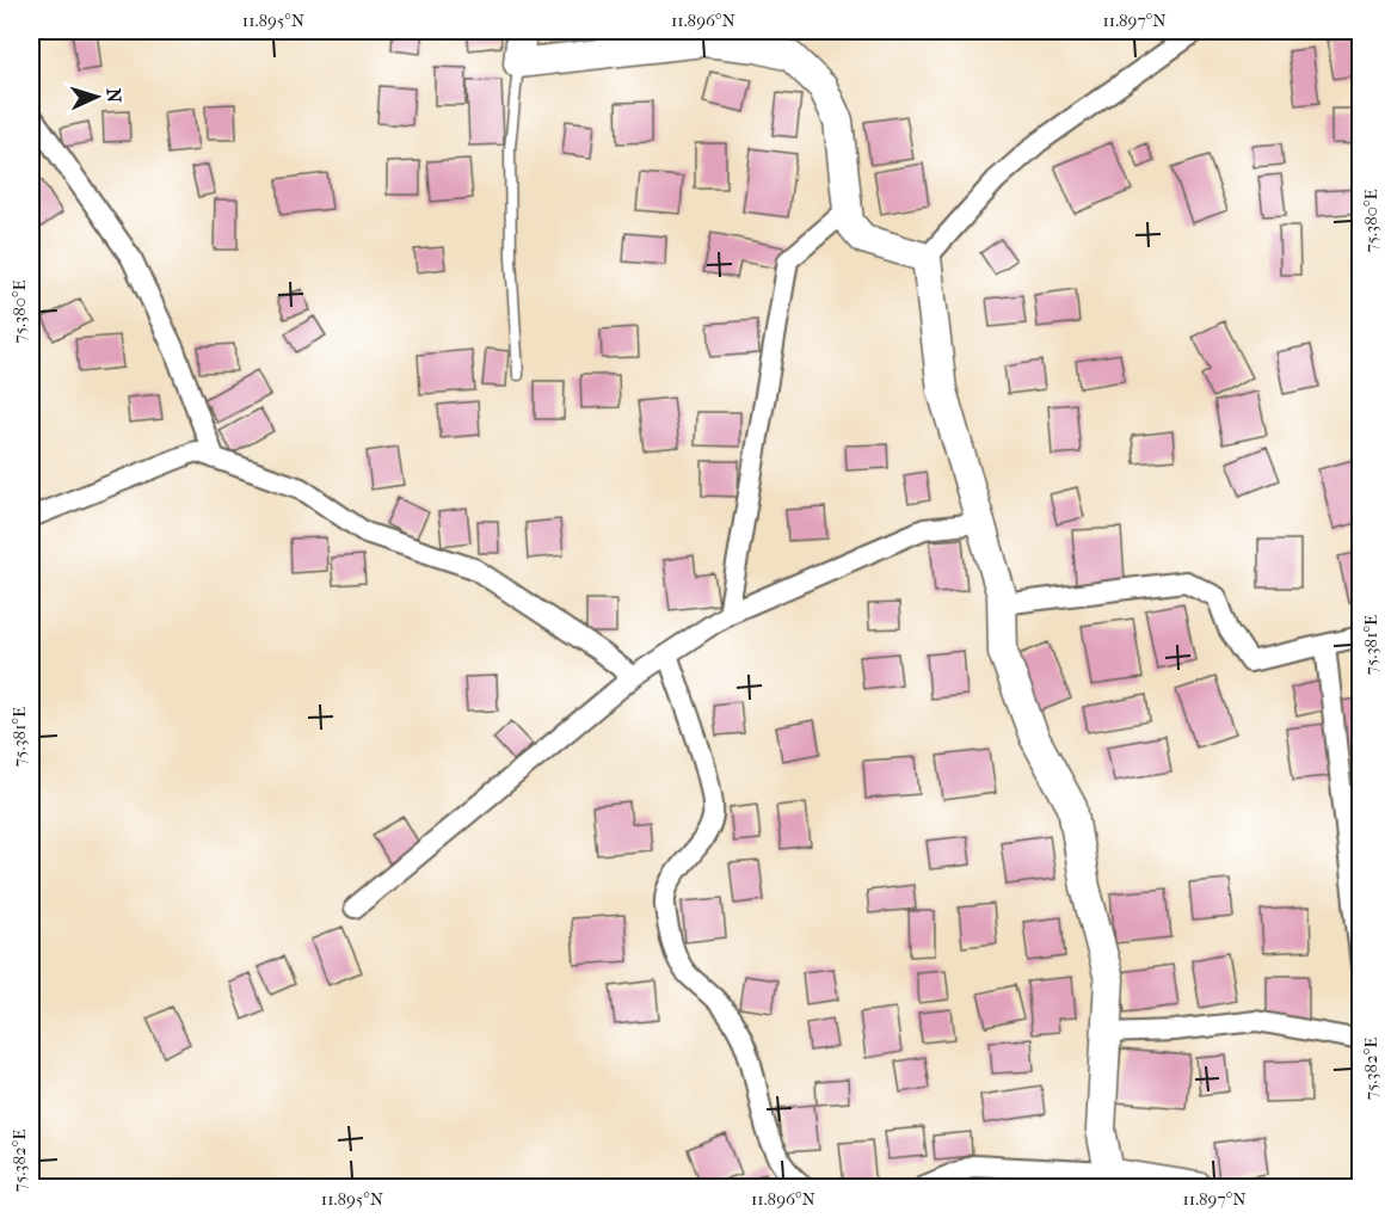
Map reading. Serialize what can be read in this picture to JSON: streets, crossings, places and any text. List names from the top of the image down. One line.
{"north":"right","coordinates":["11.895°N","11.896°N","11.897°N","75.380°E","75.381°E","75.382°E"]}
